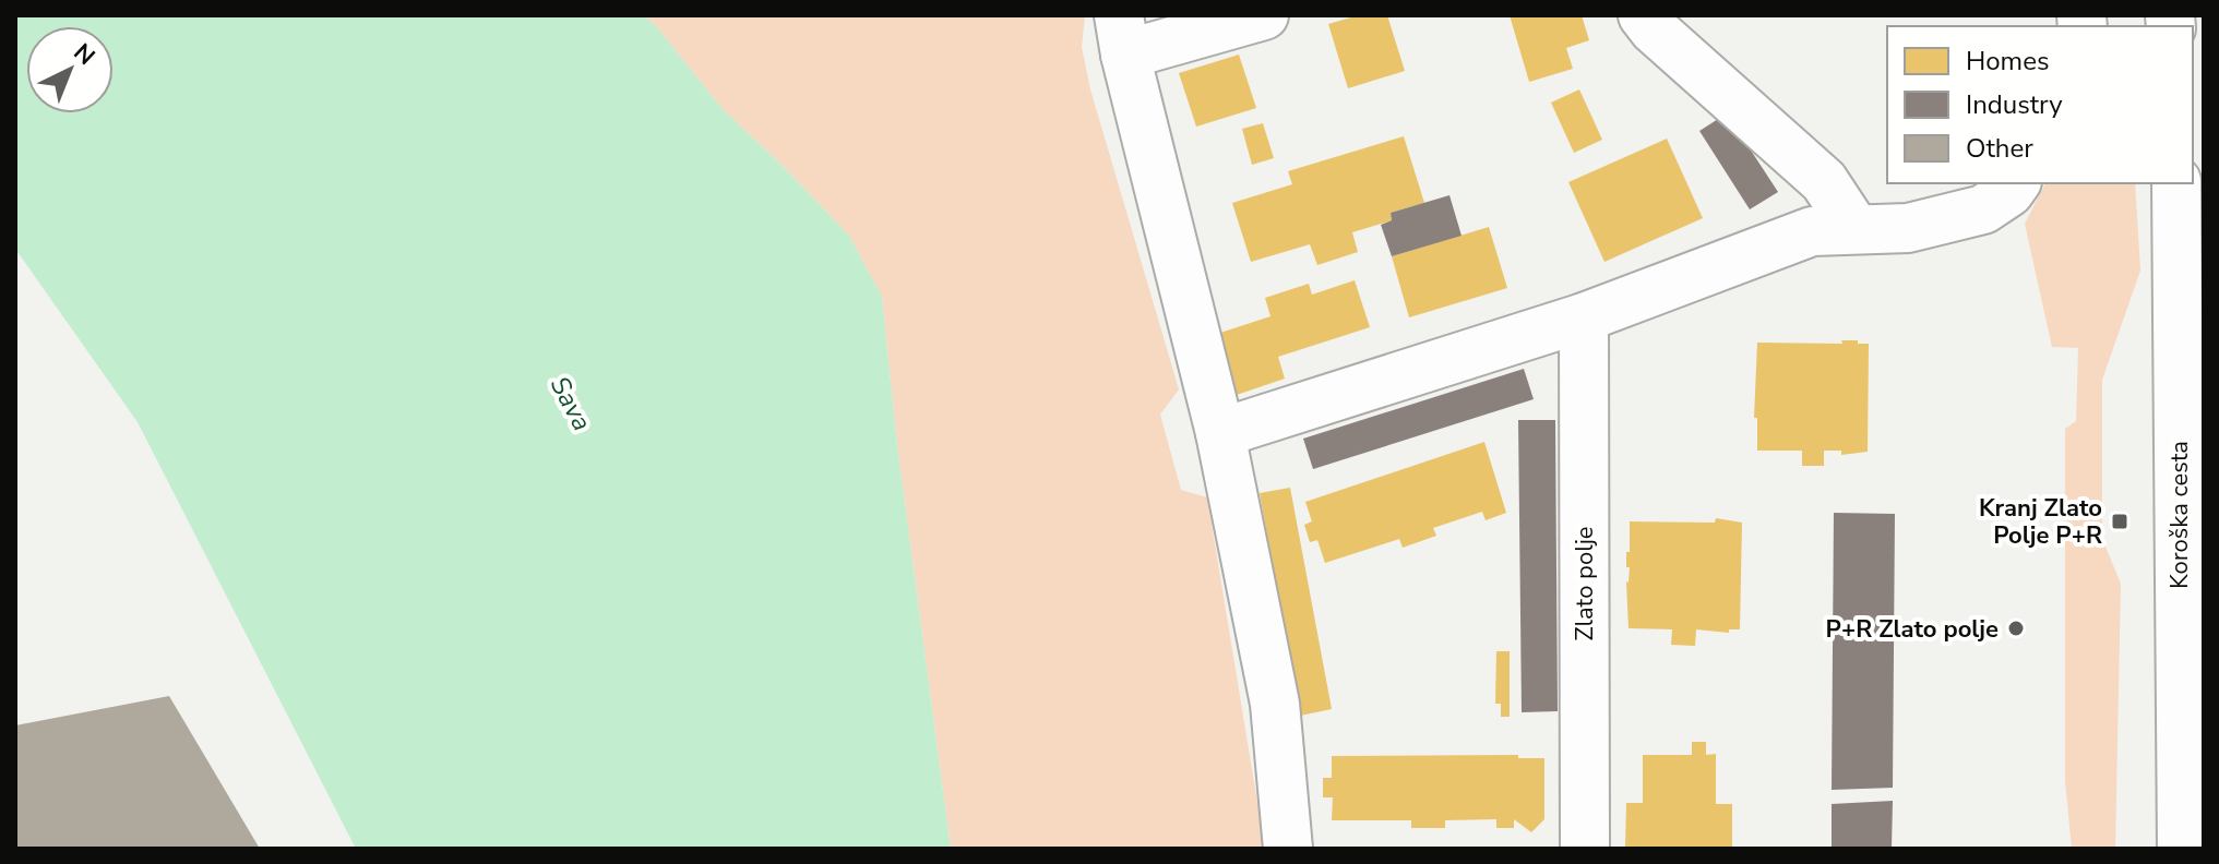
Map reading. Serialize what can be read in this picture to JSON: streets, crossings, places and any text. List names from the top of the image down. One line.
{"streets":{"street":["Koroška cesta","Zlato polje"]},"water":["Sava"],"places":{"transit":["Kranj Zlato Polje P+R"],"other":["P+R Zlato polje"]},"legend":["Homes","Industry","Other"],"north":"top right"}
